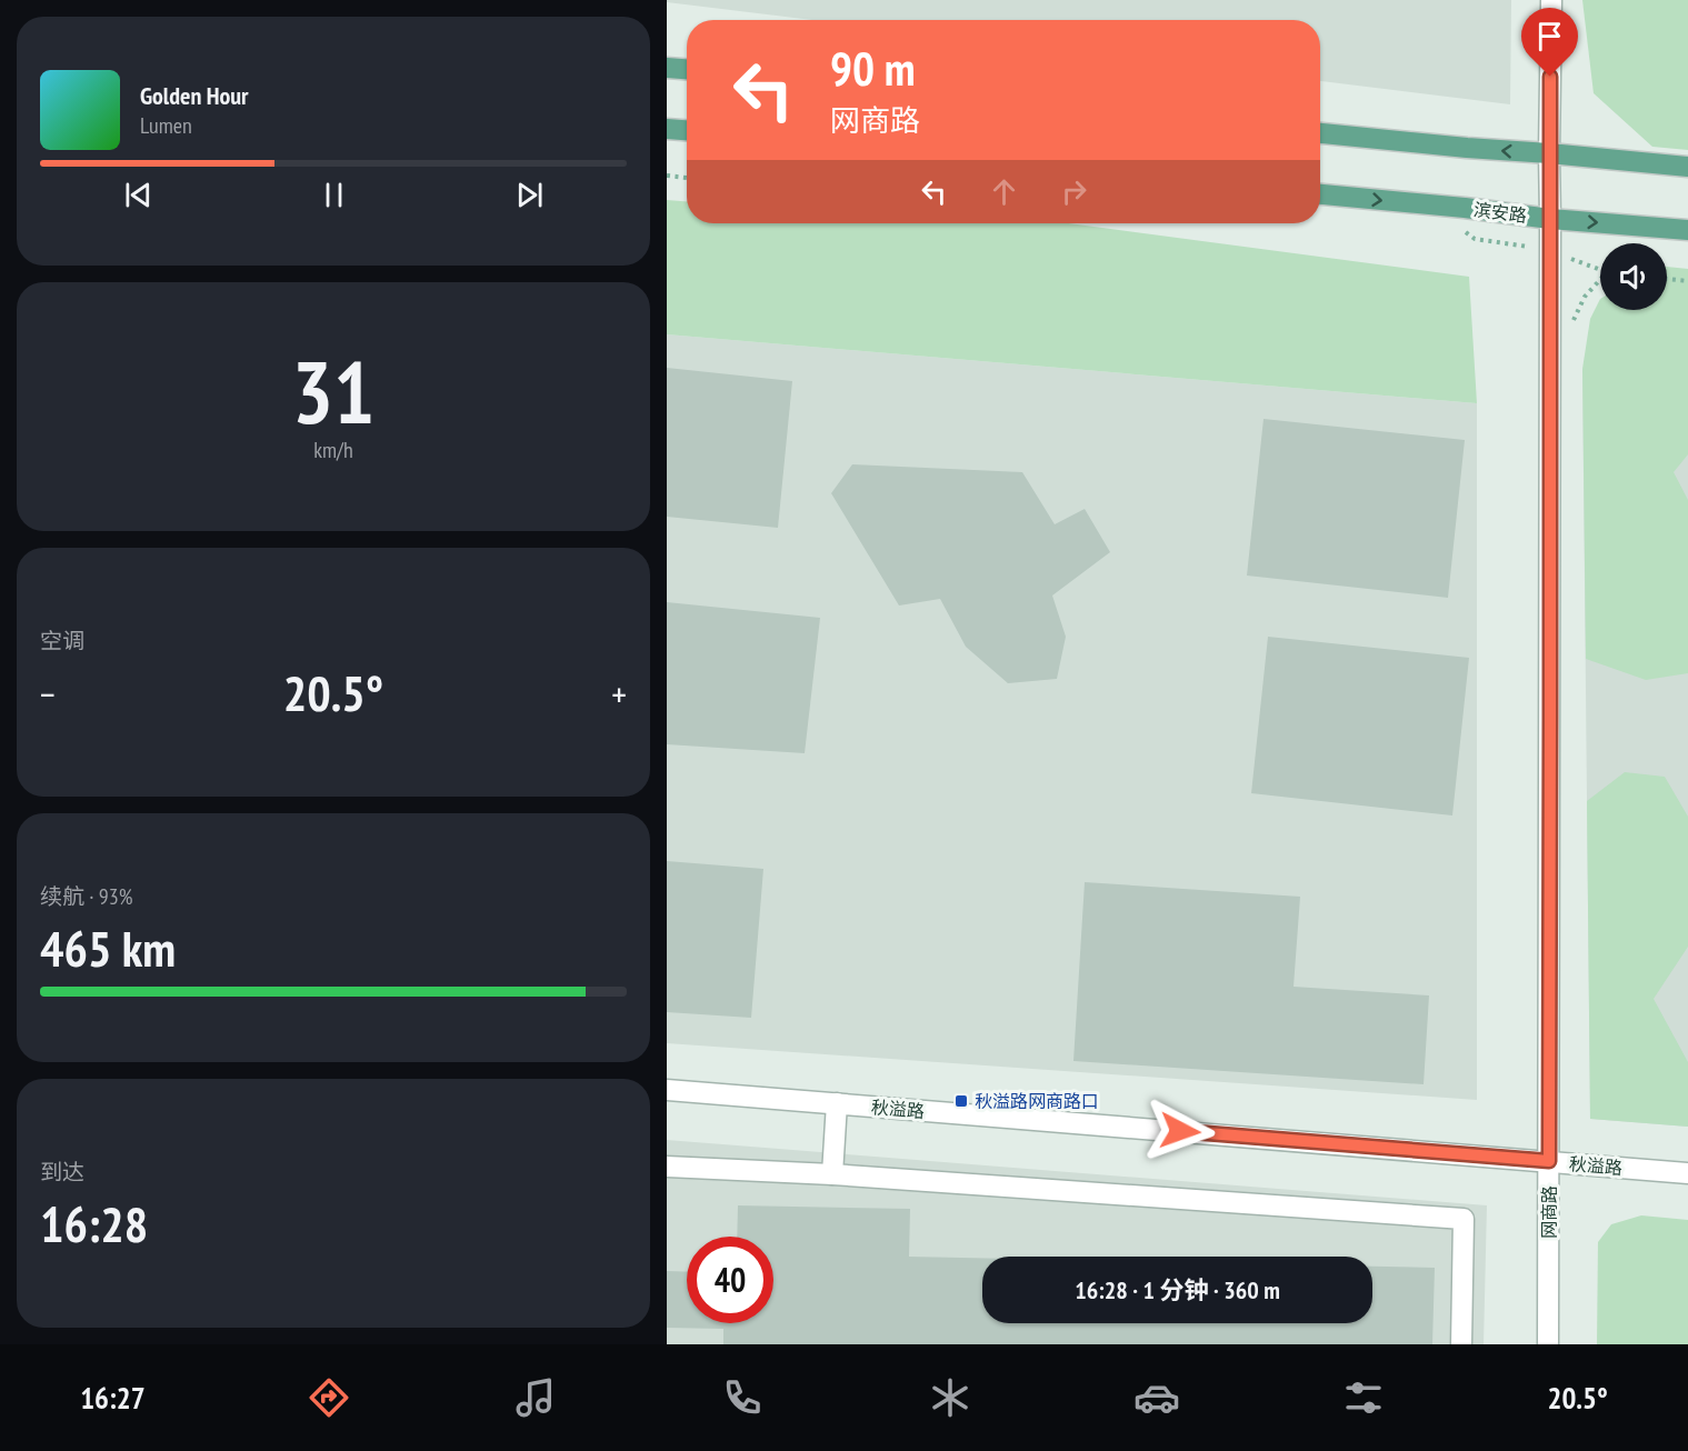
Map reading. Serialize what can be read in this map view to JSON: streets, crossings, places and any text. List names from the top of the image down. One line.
{"streets":{"main road":["滨安路"],"street":["秋溢路","网商路"]},"crossings":[["滨安路","网商路"],["秋溢路","网商路"]],"places":{"transit":["秋溢路网商路口"]},"page":{"turn":["90 m","网商路"],"song":["Golden Hour","Lumen"],"tile":[["31","km/h"],"空调",["续航 · 93%","465 km"],["到达","16:28"]],"heat":["−","20.5°","+"],"limit":"40","trip":"16:28 · 1 分钟 · 360 m","tabs":["16:27","20.5°"]}}
